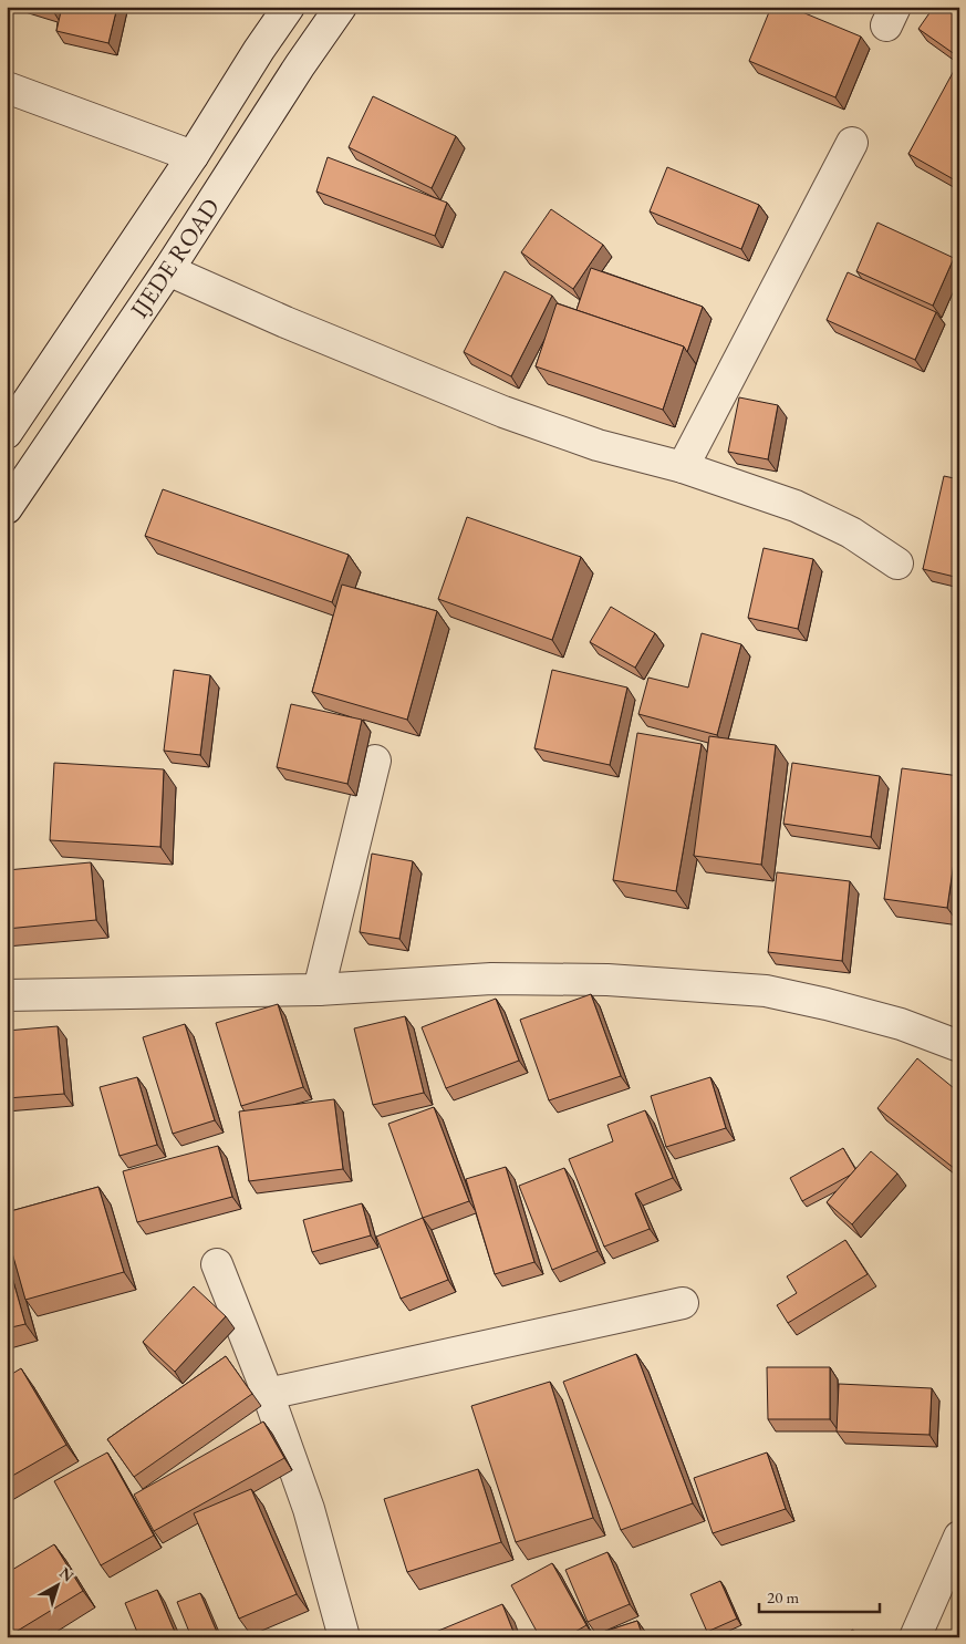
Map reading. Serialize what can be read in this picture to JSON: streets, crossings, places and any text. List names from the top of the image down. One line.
{"streets":{"street":["IJEDE ROAD"]},"scale_bar":"20 m","north":"top right"}
